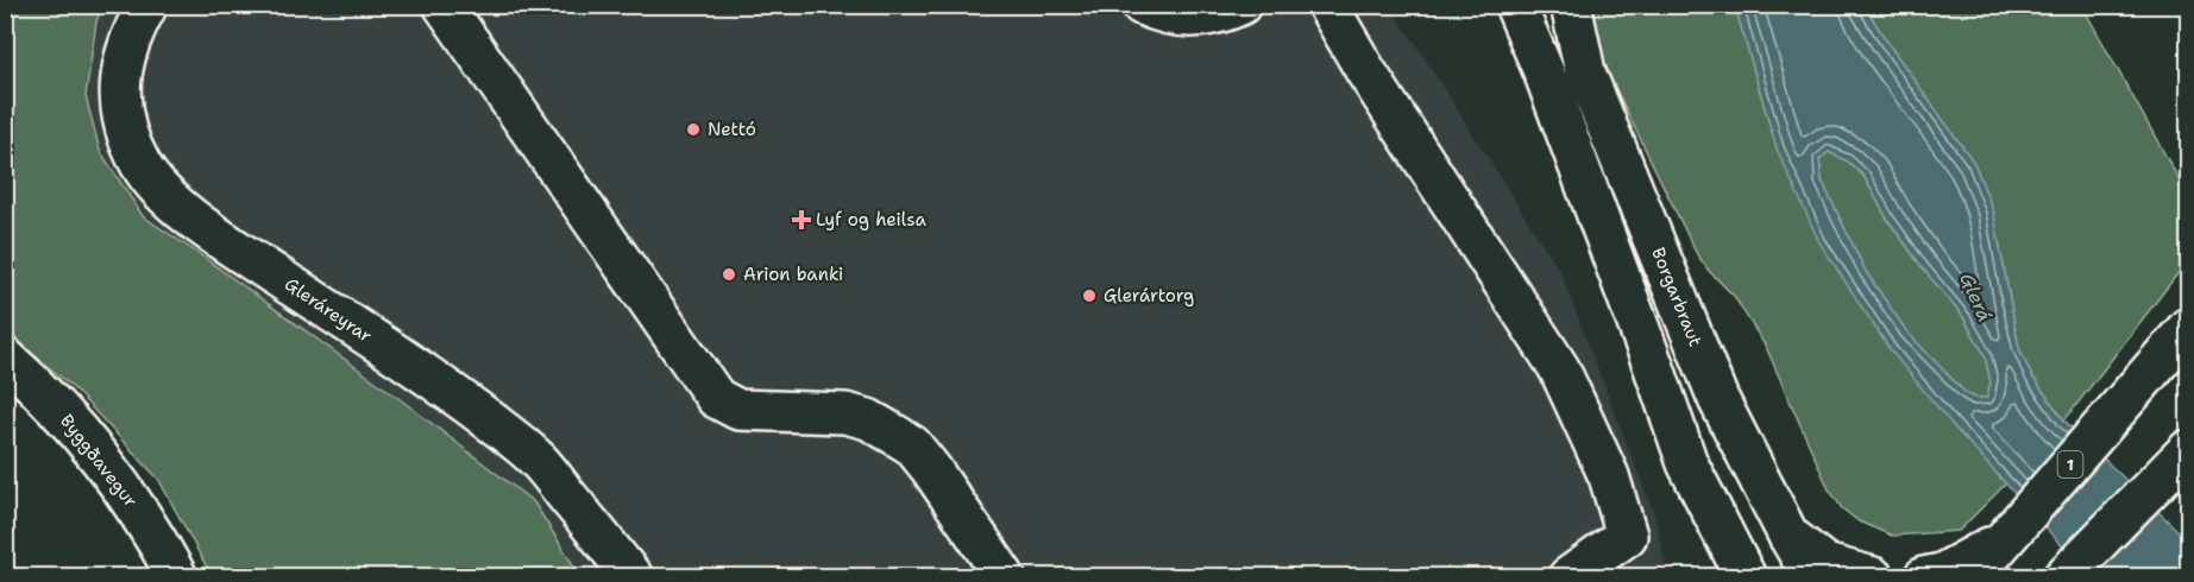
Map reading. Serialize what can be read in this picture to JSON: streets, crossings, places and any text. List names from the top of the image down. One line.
{"streets":{"main road":["Borgarbraut","Gleráreyrar","Byggðavegur","1"]},"water":["Glerá"],"places":{"other":["Nettó","Arion banki","Glerártorg"],"health":["Lyf og heilsa"]}}
